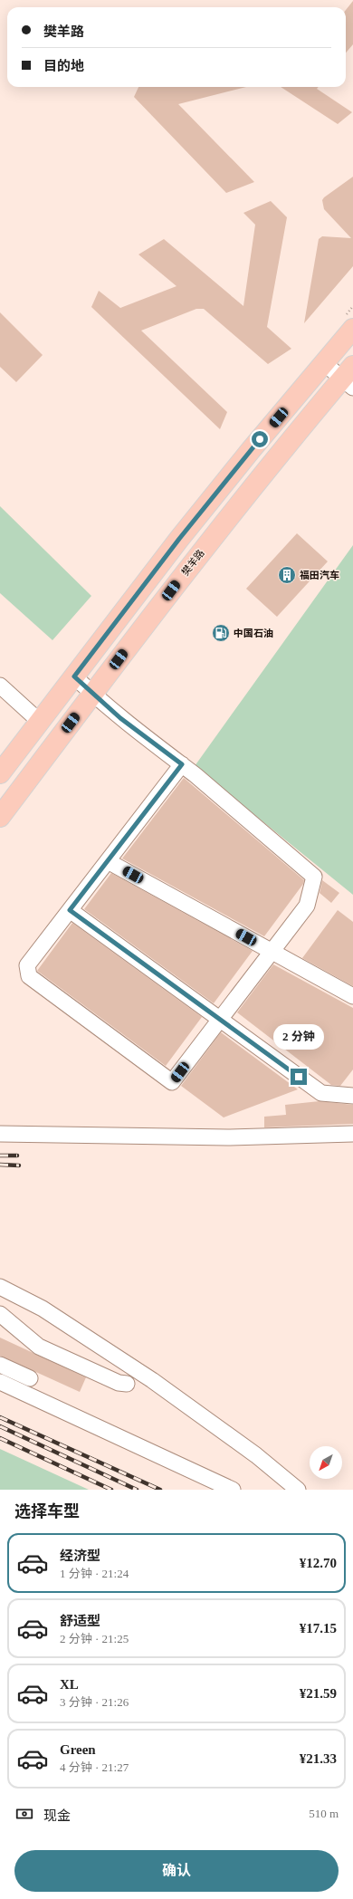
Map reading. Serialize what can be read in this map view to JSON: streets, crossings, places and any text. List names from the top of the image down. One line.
{"streets":{"main road":["樊羊路"]},"places":{"building":["福田汽车"],"fuel station":["中国石油"]},"north":"bottom left","page":{"banner":["樊羊路","目的地"],"bubble":"2 分钟","heading":"选择车型","list":[{"name":"经济型","note":"1 分钟 · 21:24","value":"¥12.70"},{"name":"舒适型","note":"2 分钟 · 21:25","value":"¥17.15"},{"name":"XL","note":"3 分钟 · 21:26","value":"¥21.59"},{"name":"Green","note":"4 分钟 · 21:27","value":"¥21.33"}],"pay":["现金","510 m"],"buttons":"确认"}}
